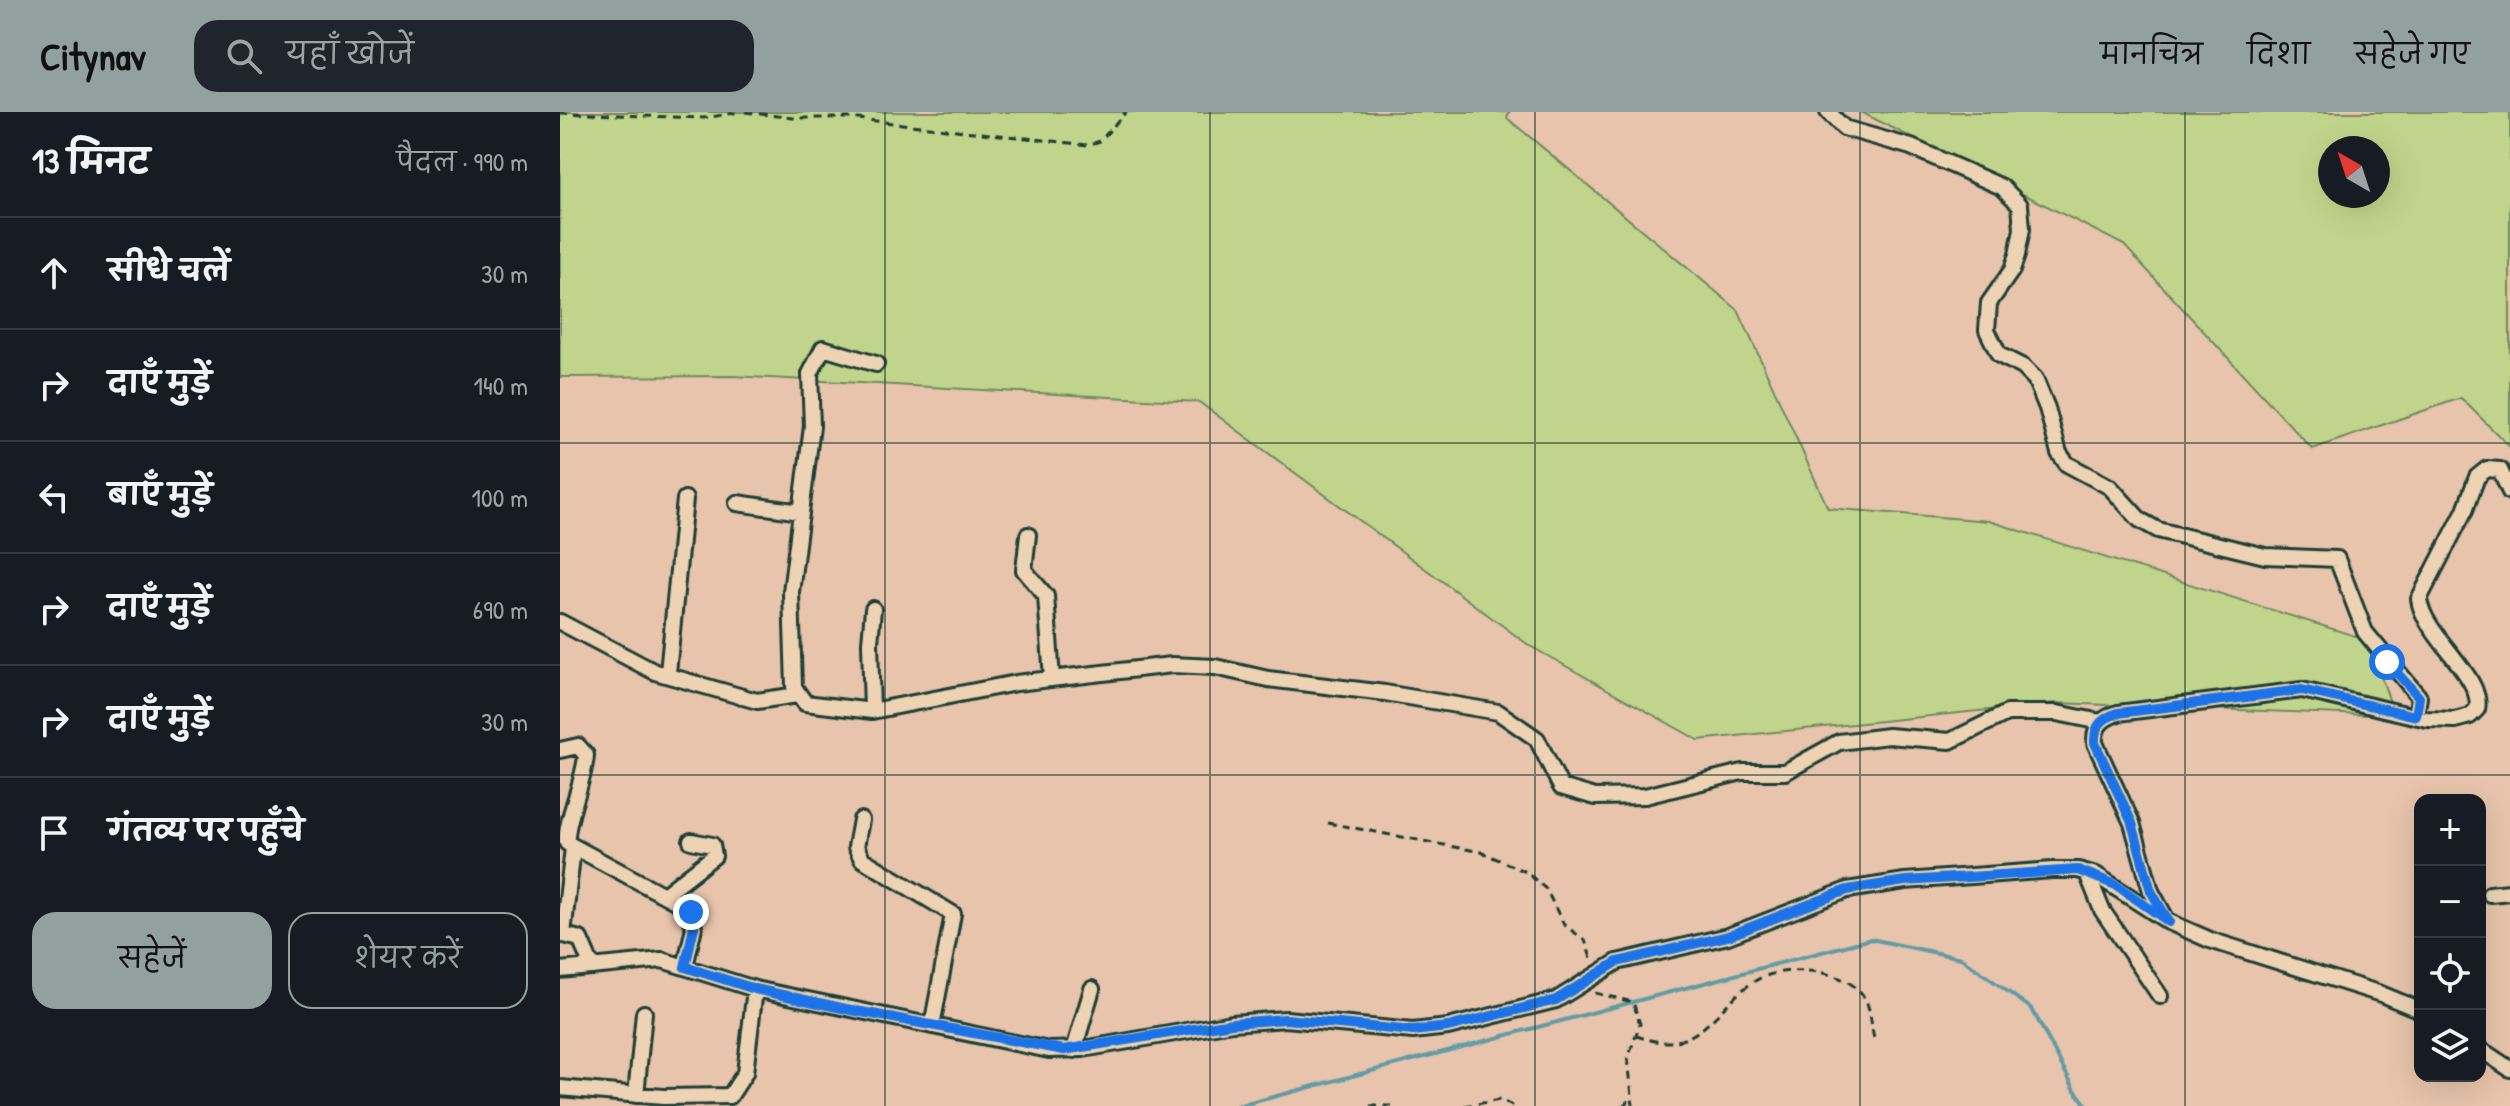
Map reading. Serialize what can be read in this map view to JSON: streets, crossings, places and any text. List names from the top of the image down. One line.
{"north":"top left","page":{"header":"Citynav","search":"यहाँ खोजें","nav":["मानचित्र","दिशा","सहेजे गए"],"heading":["13 मिनट","पैदल · 990 m"],"list":[["सीधे चलें","30 m"],["दाएँ मुड़ें","140 m"],["बाएँ मुड़ें","100 m"],["दाएँ मुड़ें","690 m"],["दाएँ मुड़ें","30 m"],"गंतव्य पर पहुँचे"],"map_buttons":["+","−"],"buttons":["सहेजें","शेयर करें"]}}
